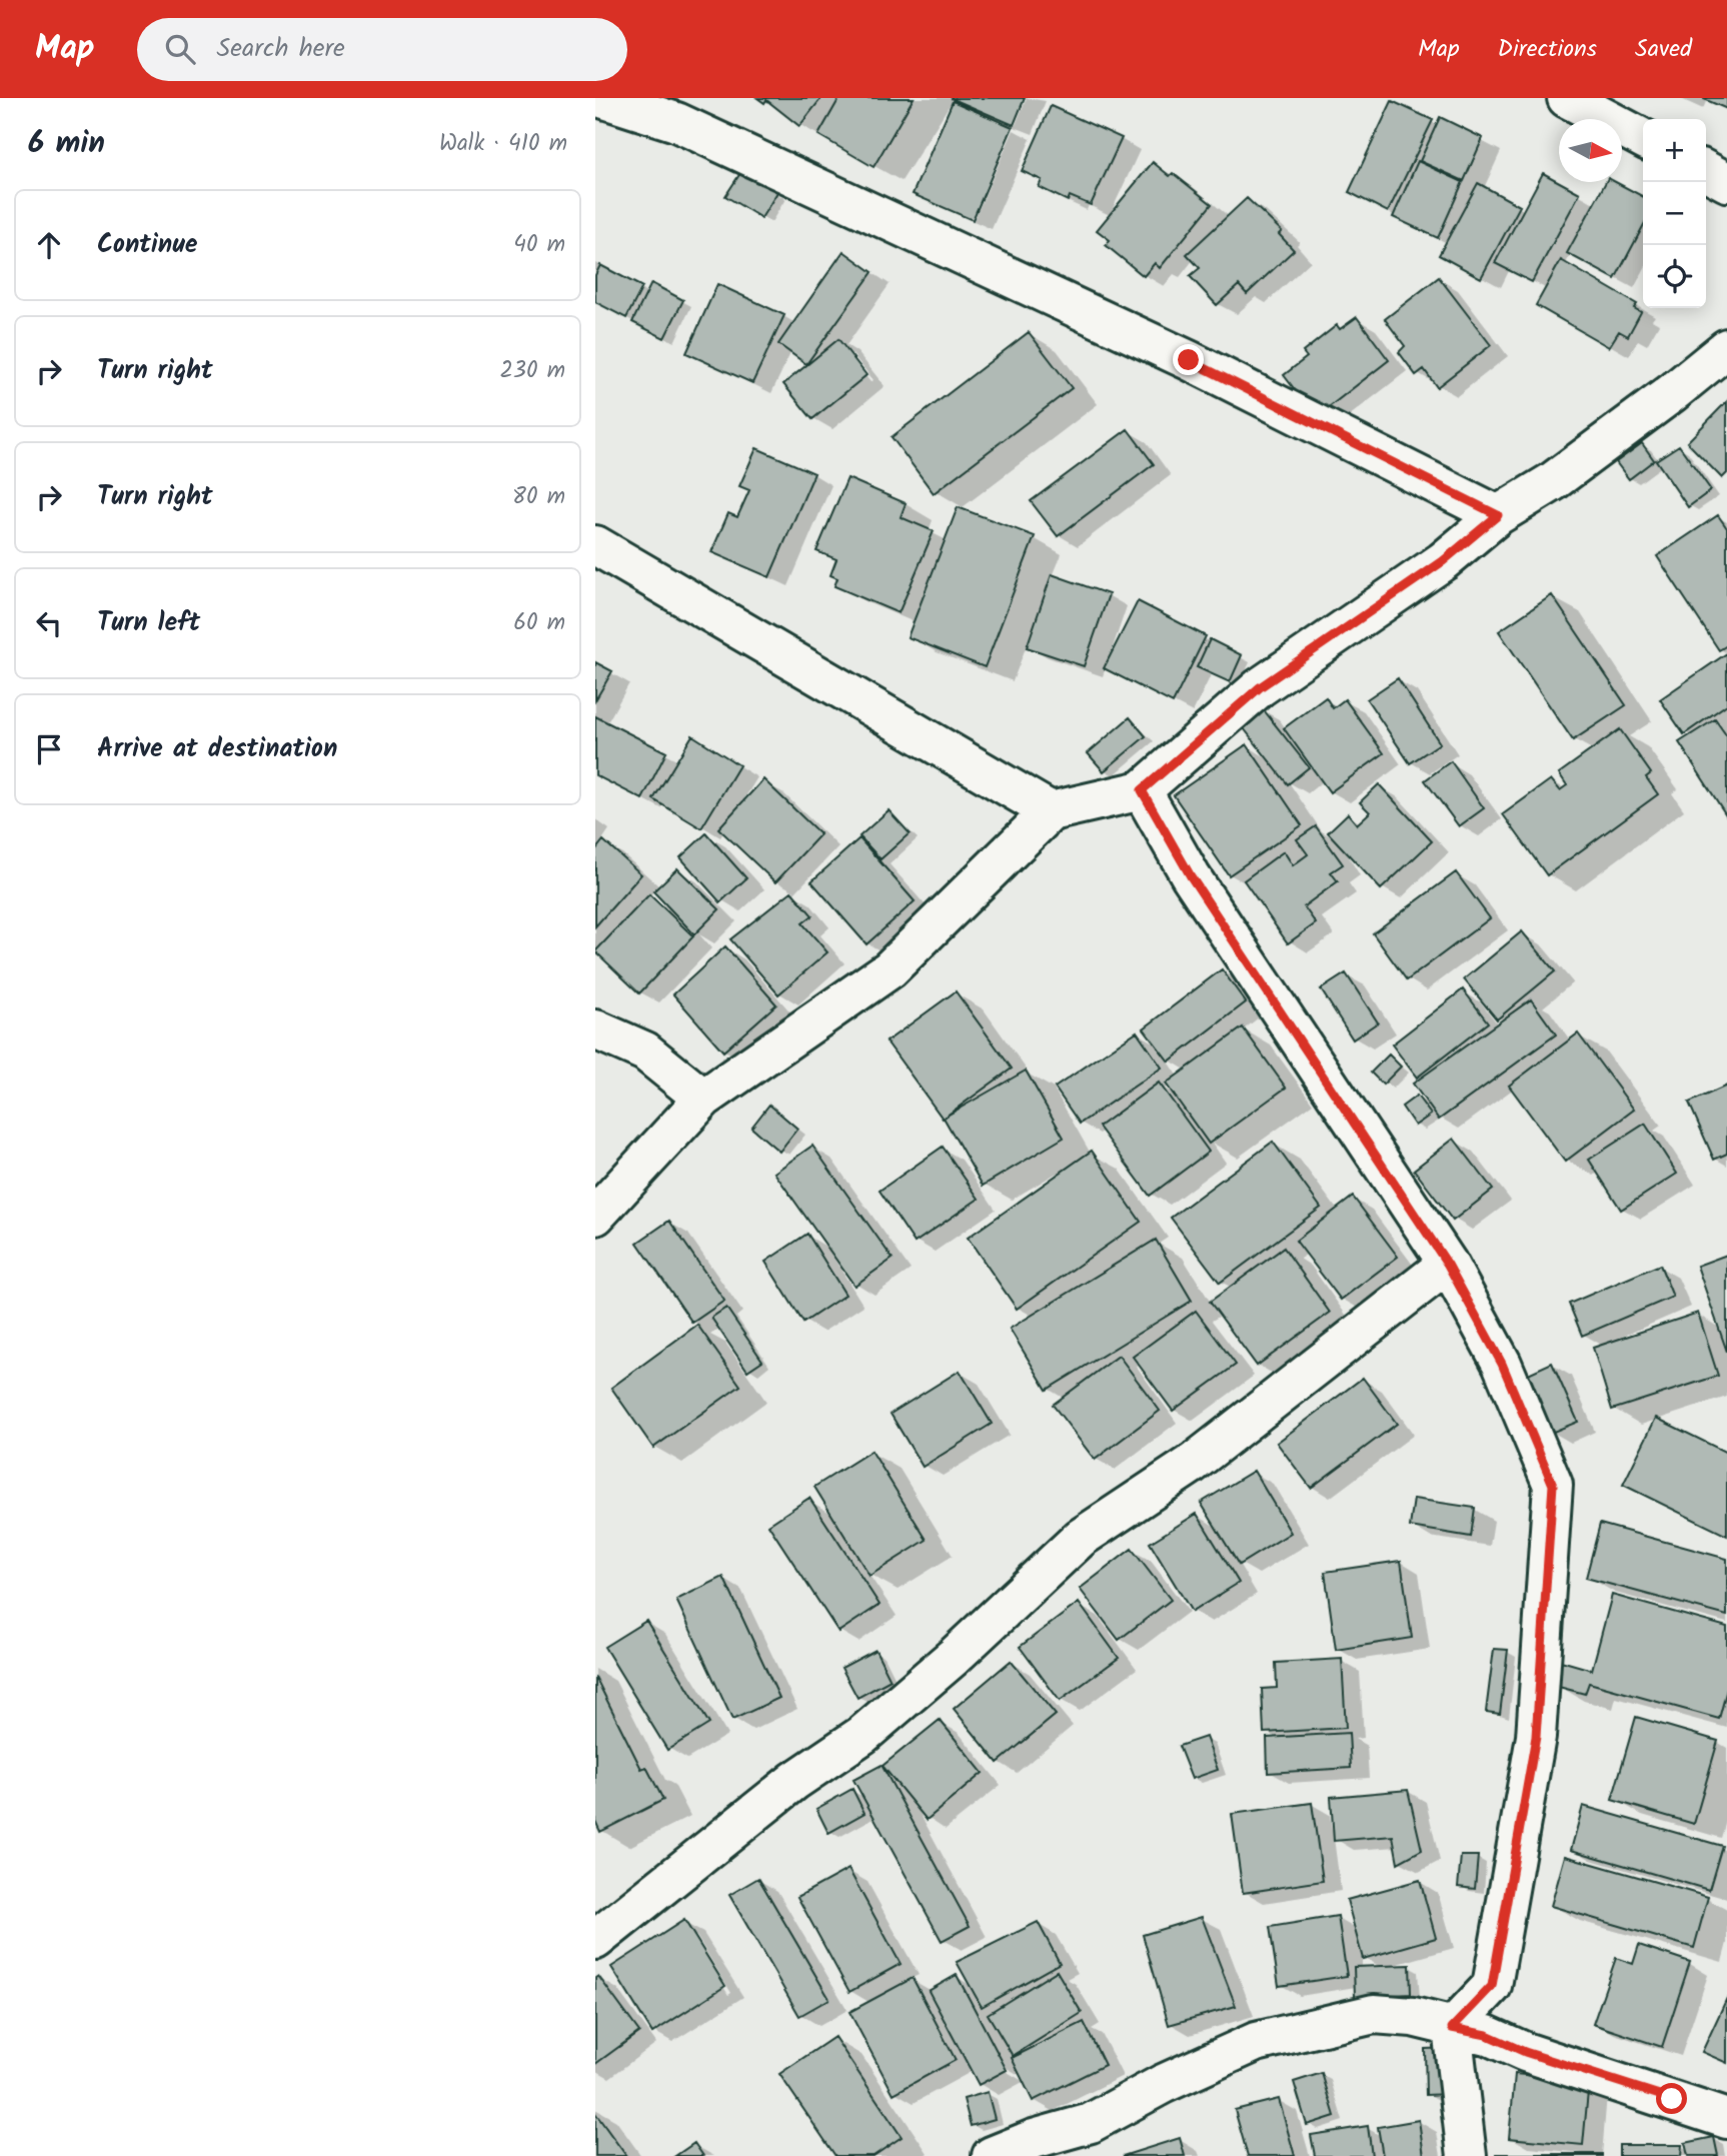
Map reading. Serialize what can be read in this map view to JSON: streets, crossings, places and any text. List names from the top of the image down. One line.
{"north":"right","page":{"header":"Map","search":"Search here","nav":["Map","Directions","Saved"],"heading":["6 min","Walk · 410 m"],"map_buttons":["+","−"],"list":[["Continue","40 m"],["Turn right","230 m"],["Turn right","80 m"],["Turn left","60 m"],"Arrive at destination"]}}
